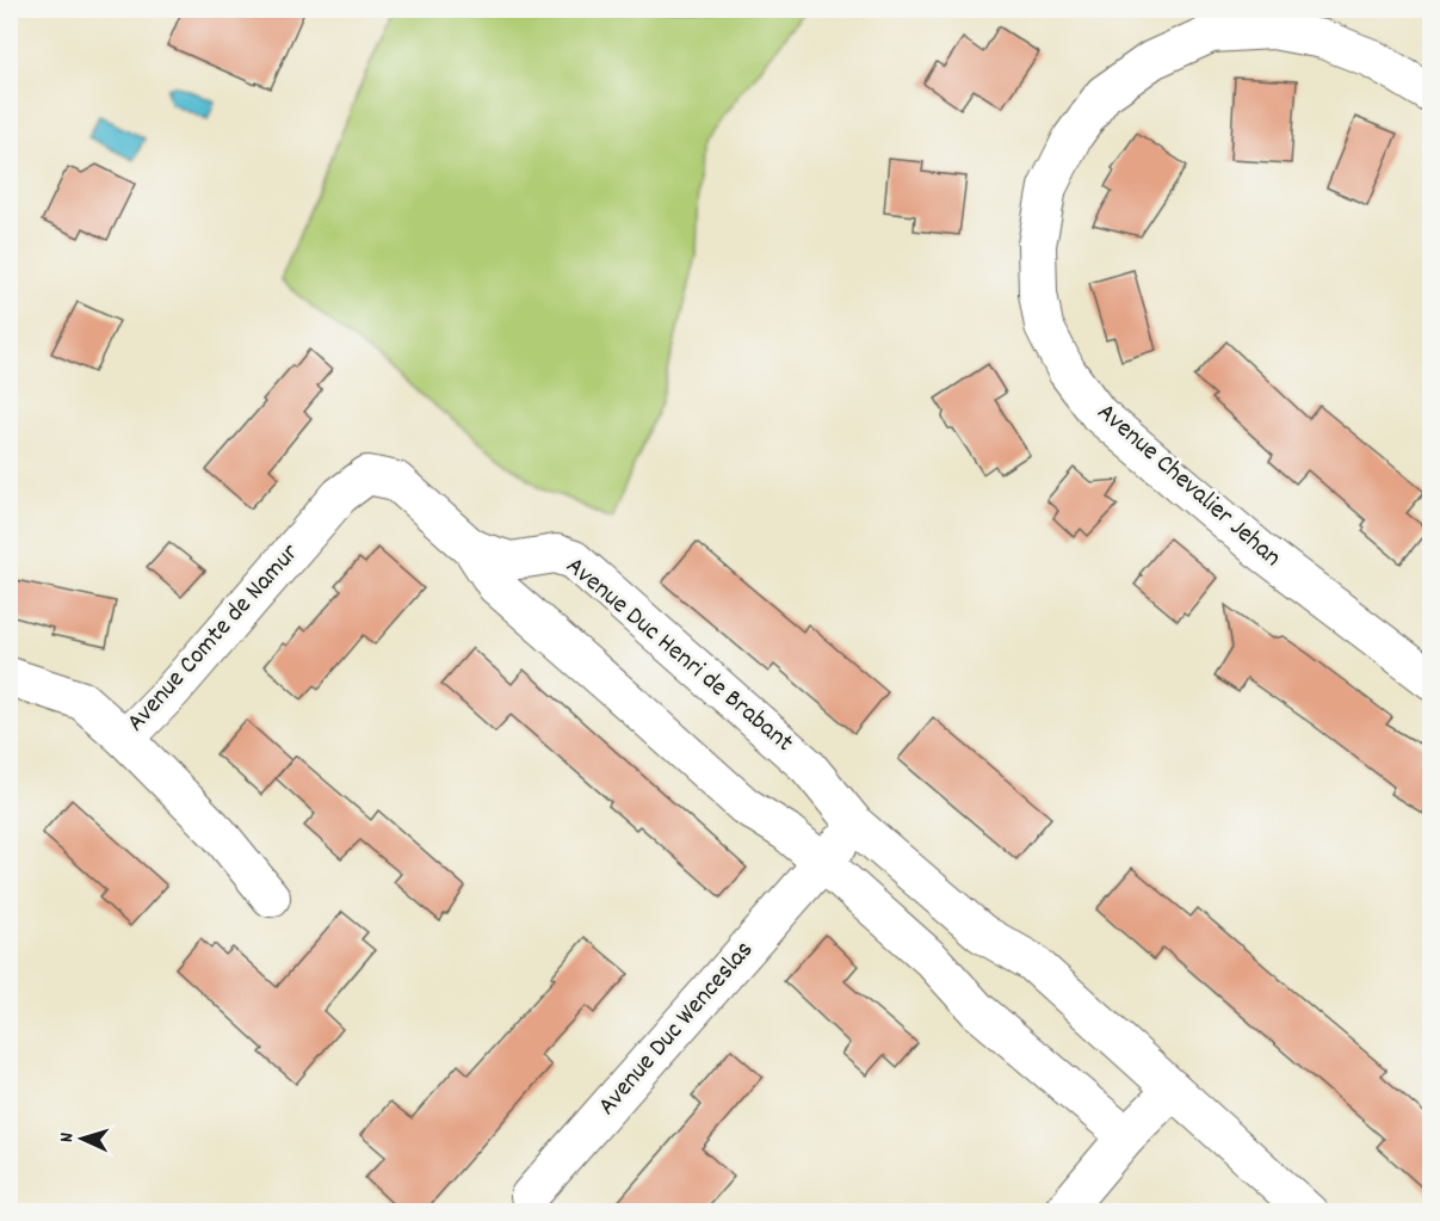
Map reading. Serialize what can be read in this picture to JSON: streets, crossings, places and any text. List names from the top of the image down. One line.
{"streets":{"street":["Avenue Chevalier Jehan","Avenue Comte de Namur","Avenue Duc Henri de Brabant","Avenue Duc Wenceslas"]},"crossings":[["Avenue Comte de Namur","Avenue Duc Henri de Brabant"],["Avenue Duc Henri de Brabant","Avenue Duc Wenceslas"]],"north":"left"}
